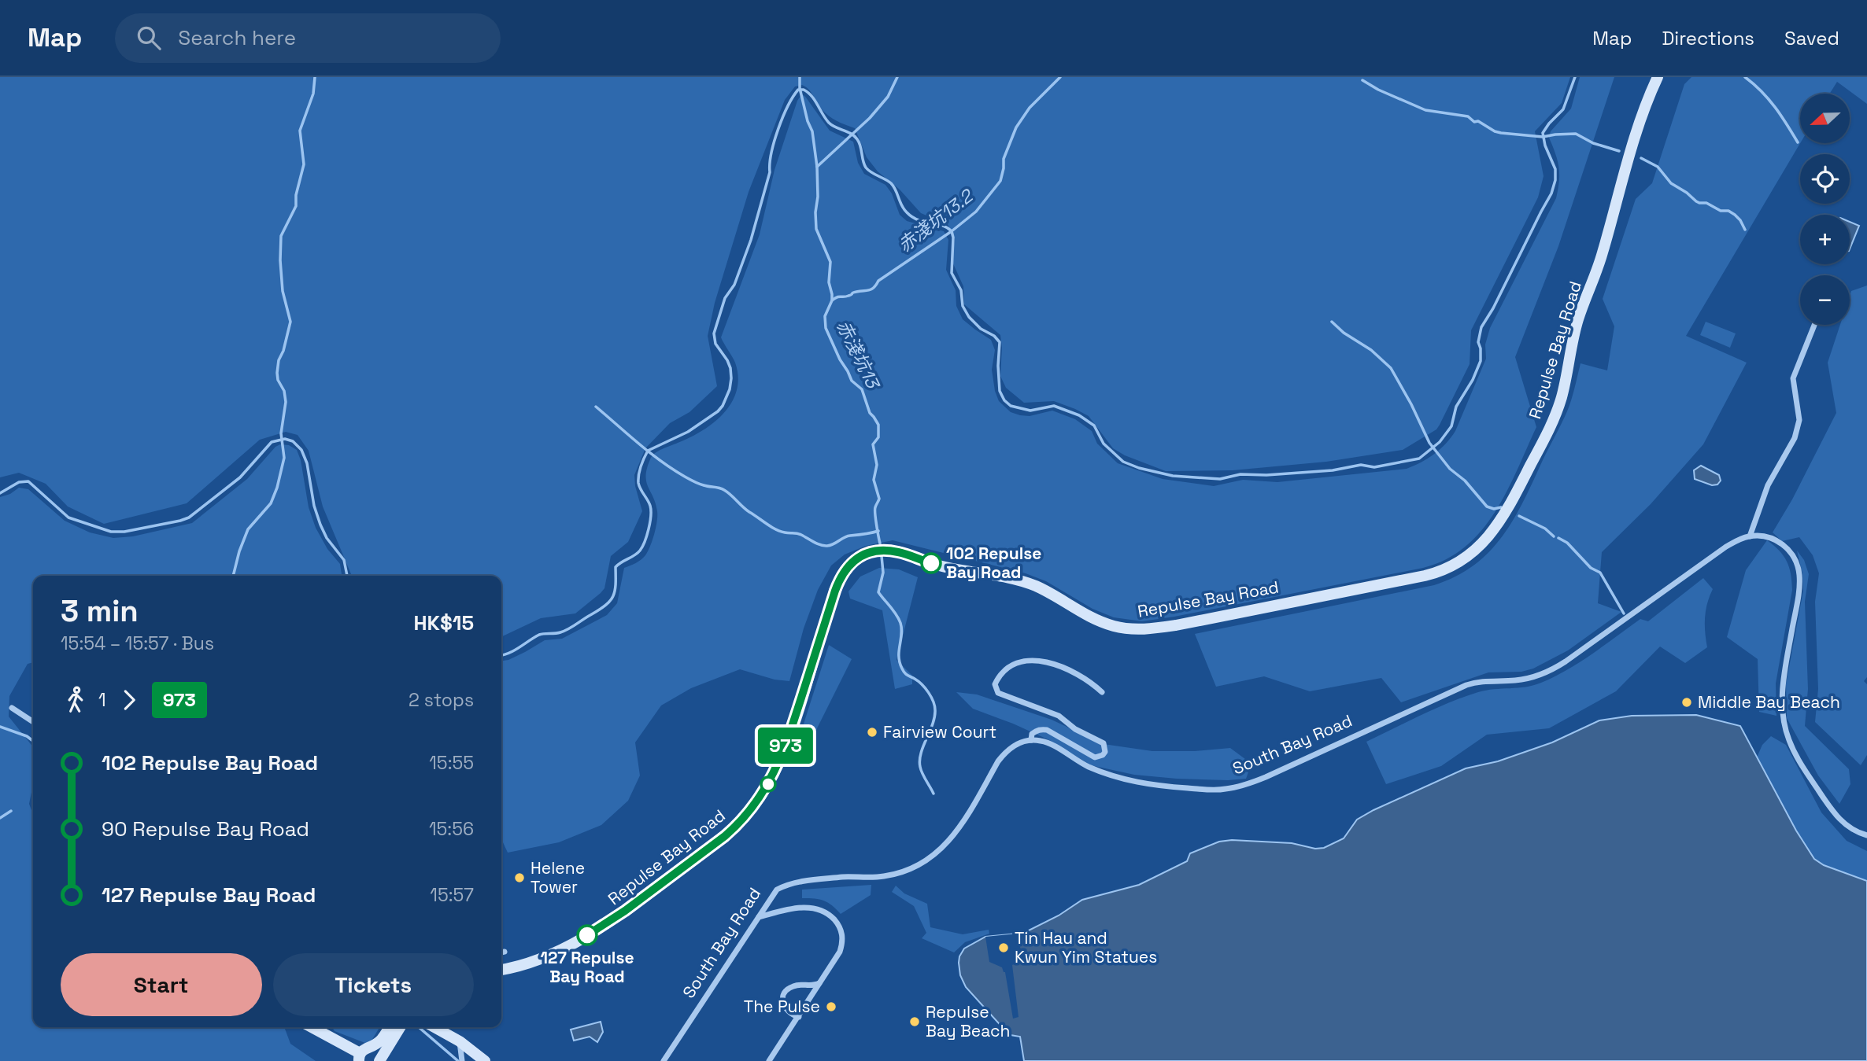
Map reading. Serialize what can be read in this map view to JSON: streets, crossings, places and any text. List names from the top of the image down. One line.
{"streets":{"main road":["Repulse Bay Road"],"street":["South Bay Road"]},"water":["赤淺坑13.2","赤淺坑13"],"places":["102 Repulse Bay Road","Middle Bay Beach","Fairview Court","Helene Tower","127 Repulse Bay Road","Tin Hau and Kwun Yim Statues","The Pulse","Repulse Bay Beach"],"lines":["bus line 973"],"north":"left","page":{"header":"Map","search":"Search here","nav":["Map","Directions","Saved"],"on_map":"973","map_buttons":["+","−"],"heading":["3 min","15:54 – 15:57 · Bus","HK$15"],"legs":["1","973","2 stops"],"list":[{"name":"102 Repulse Bay Road","value":"15:55"},{"name":"90 Repulse Bay Road","value":"15:56"},{"name":"127 Repulse Bay Road","value":"15:57"}],"buttons":["Start","Tickets"]}}
